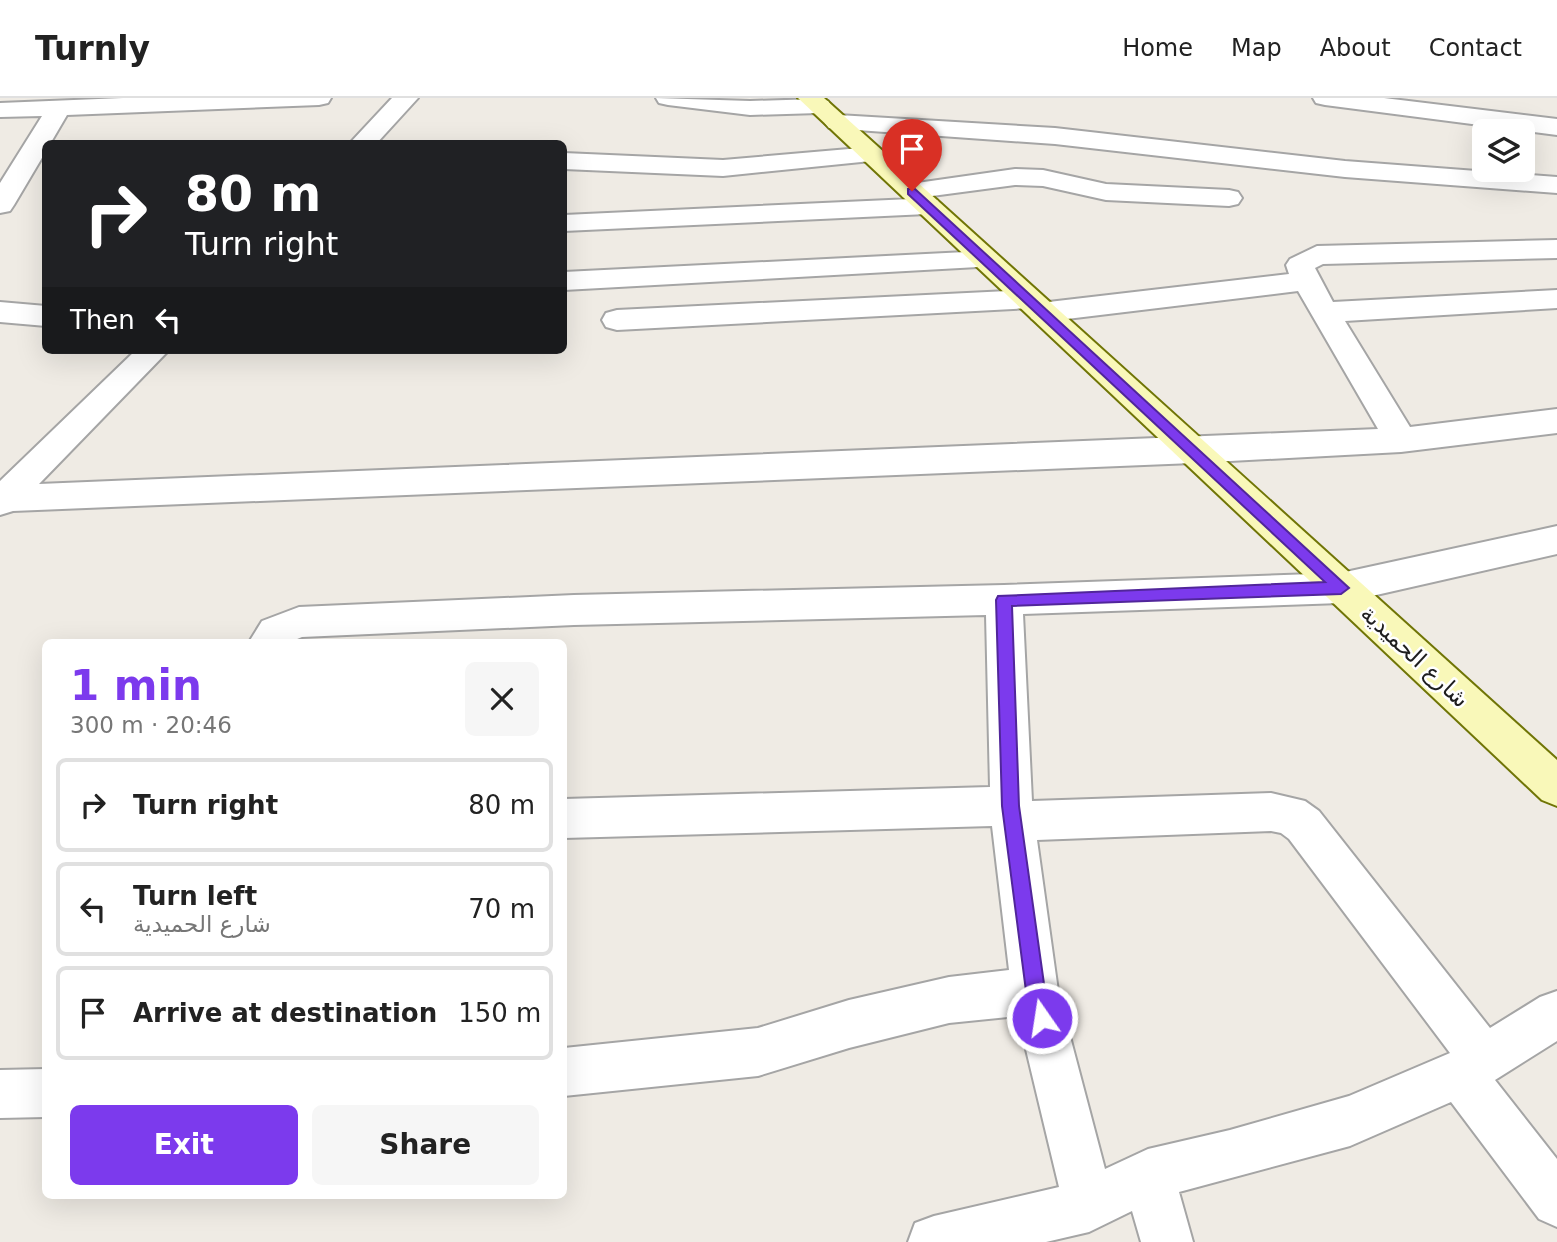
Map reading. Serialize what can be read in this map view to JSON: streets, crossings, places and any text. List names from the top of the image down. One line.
{"streets":{"street":["شارع الحميدية"]},"page":{"header":"Turnly","nav":["Home","Map","About","Contact"],"turn":["80 m","Turn right"],"then":"Then","heading":["1 min","300 m · 20:46"],"list":[{"name":"Turn right","value":"80 m"},{"name":"Turn left","note":"شارع الحميدية","value":"70 m"},{"name":"Arrive at destination","value":"150 m"}],"buttons":["Exit","Share"]}}
